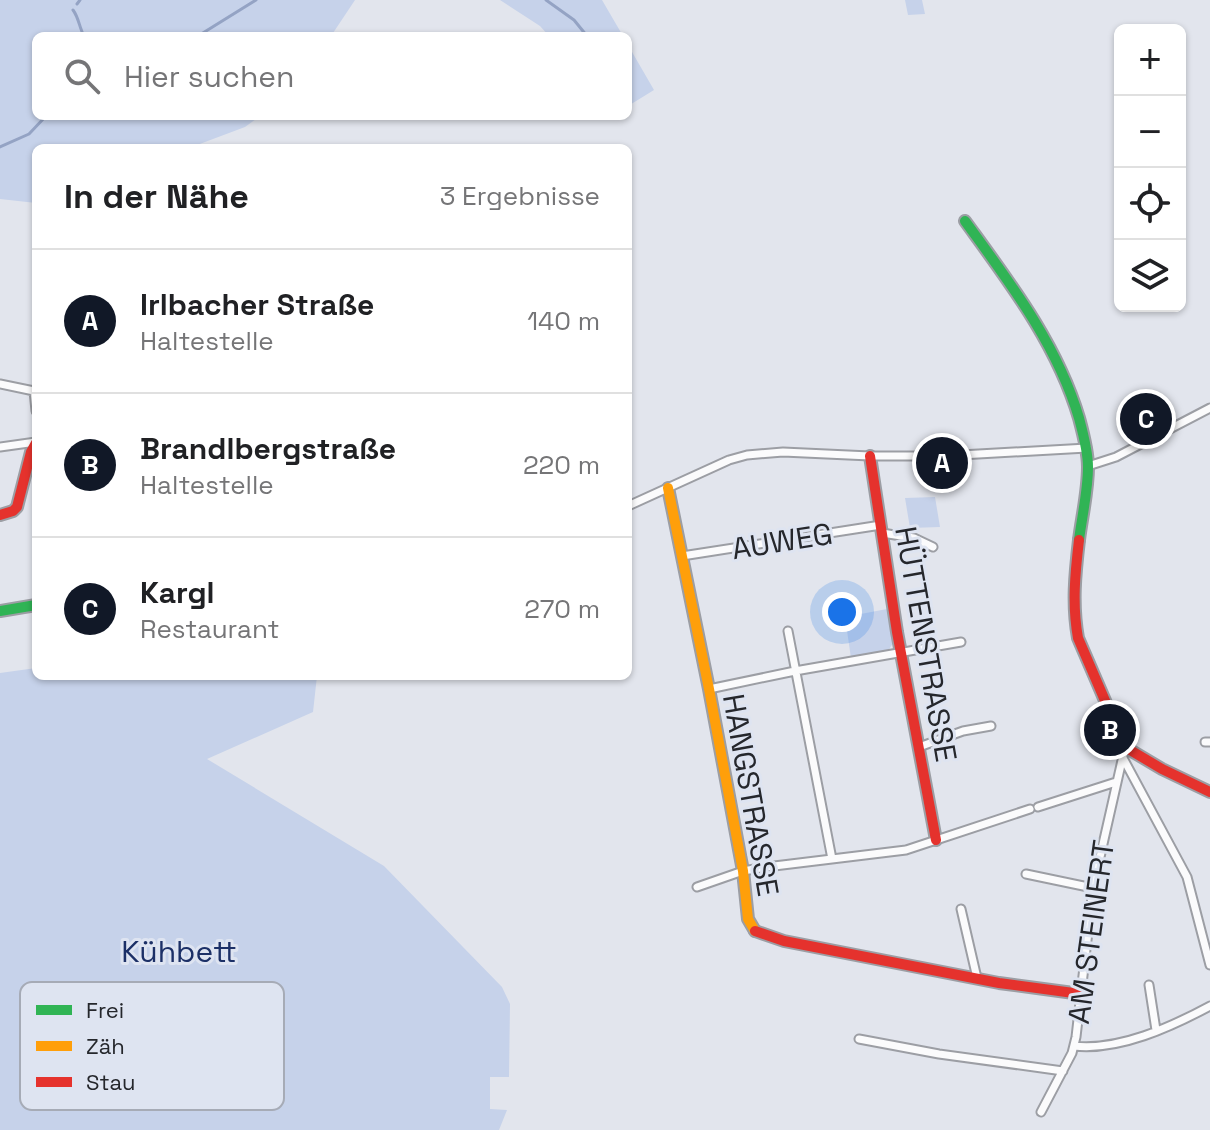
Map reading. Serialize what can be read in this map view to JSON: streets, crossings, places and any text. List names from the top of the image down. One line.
{"streets":{"street":["AUWEG","HÜTTENSTRASSE","HANGSTRASSE","AM STEINERT"]},"crossings":[["AUWEG","HÜTTENSTRASSE"],["AUWEG","HANGSTRASSE"],["HANGSTRASSE","AM STEINERT"]],"parks":["Kühbett"],"legend":["Frei","Zäh","Stau"],"page":{"map_buttons":["+","−"],"search":"Hier suchen","heading":["In der Nähe","3 Ergebnisse"],"list":[{"mark":"A","name":"Irlbacher Straße","note":"Haltestelle","value":"140 m"},{"mark":"B","name":"Brandlbergstraße","note":"Haltestelle","value":"220 m"},{"mark":"C","name":"Kargl","note":"Restaurant","value":"270 m"}],"pins":["C","A","B"]}}
